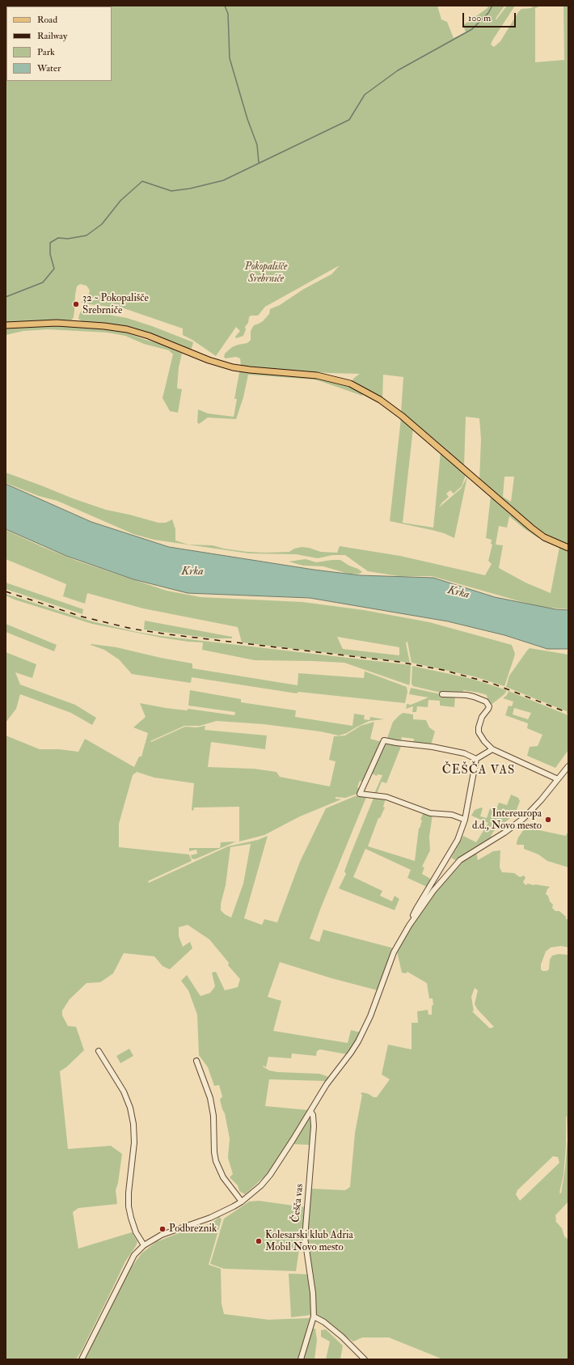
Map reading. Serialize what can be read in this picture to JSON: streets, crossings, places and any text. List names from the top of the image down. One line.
{"streets":{"street":["Češča vas"]},"districts":["ČEŠČA VAS"],"water":["Krka"],"parks":["Pokopališče Srebrniče"],"places":["32 ~ Pokopališče Srebrniče","Intereuropa d.d., Novo mesto","Podbreznik","Kolesarski klub Adria Mobil Novo mesto"],"legend":["Road","Railway","Park","Water"],"scale_bar":"100 m"}
